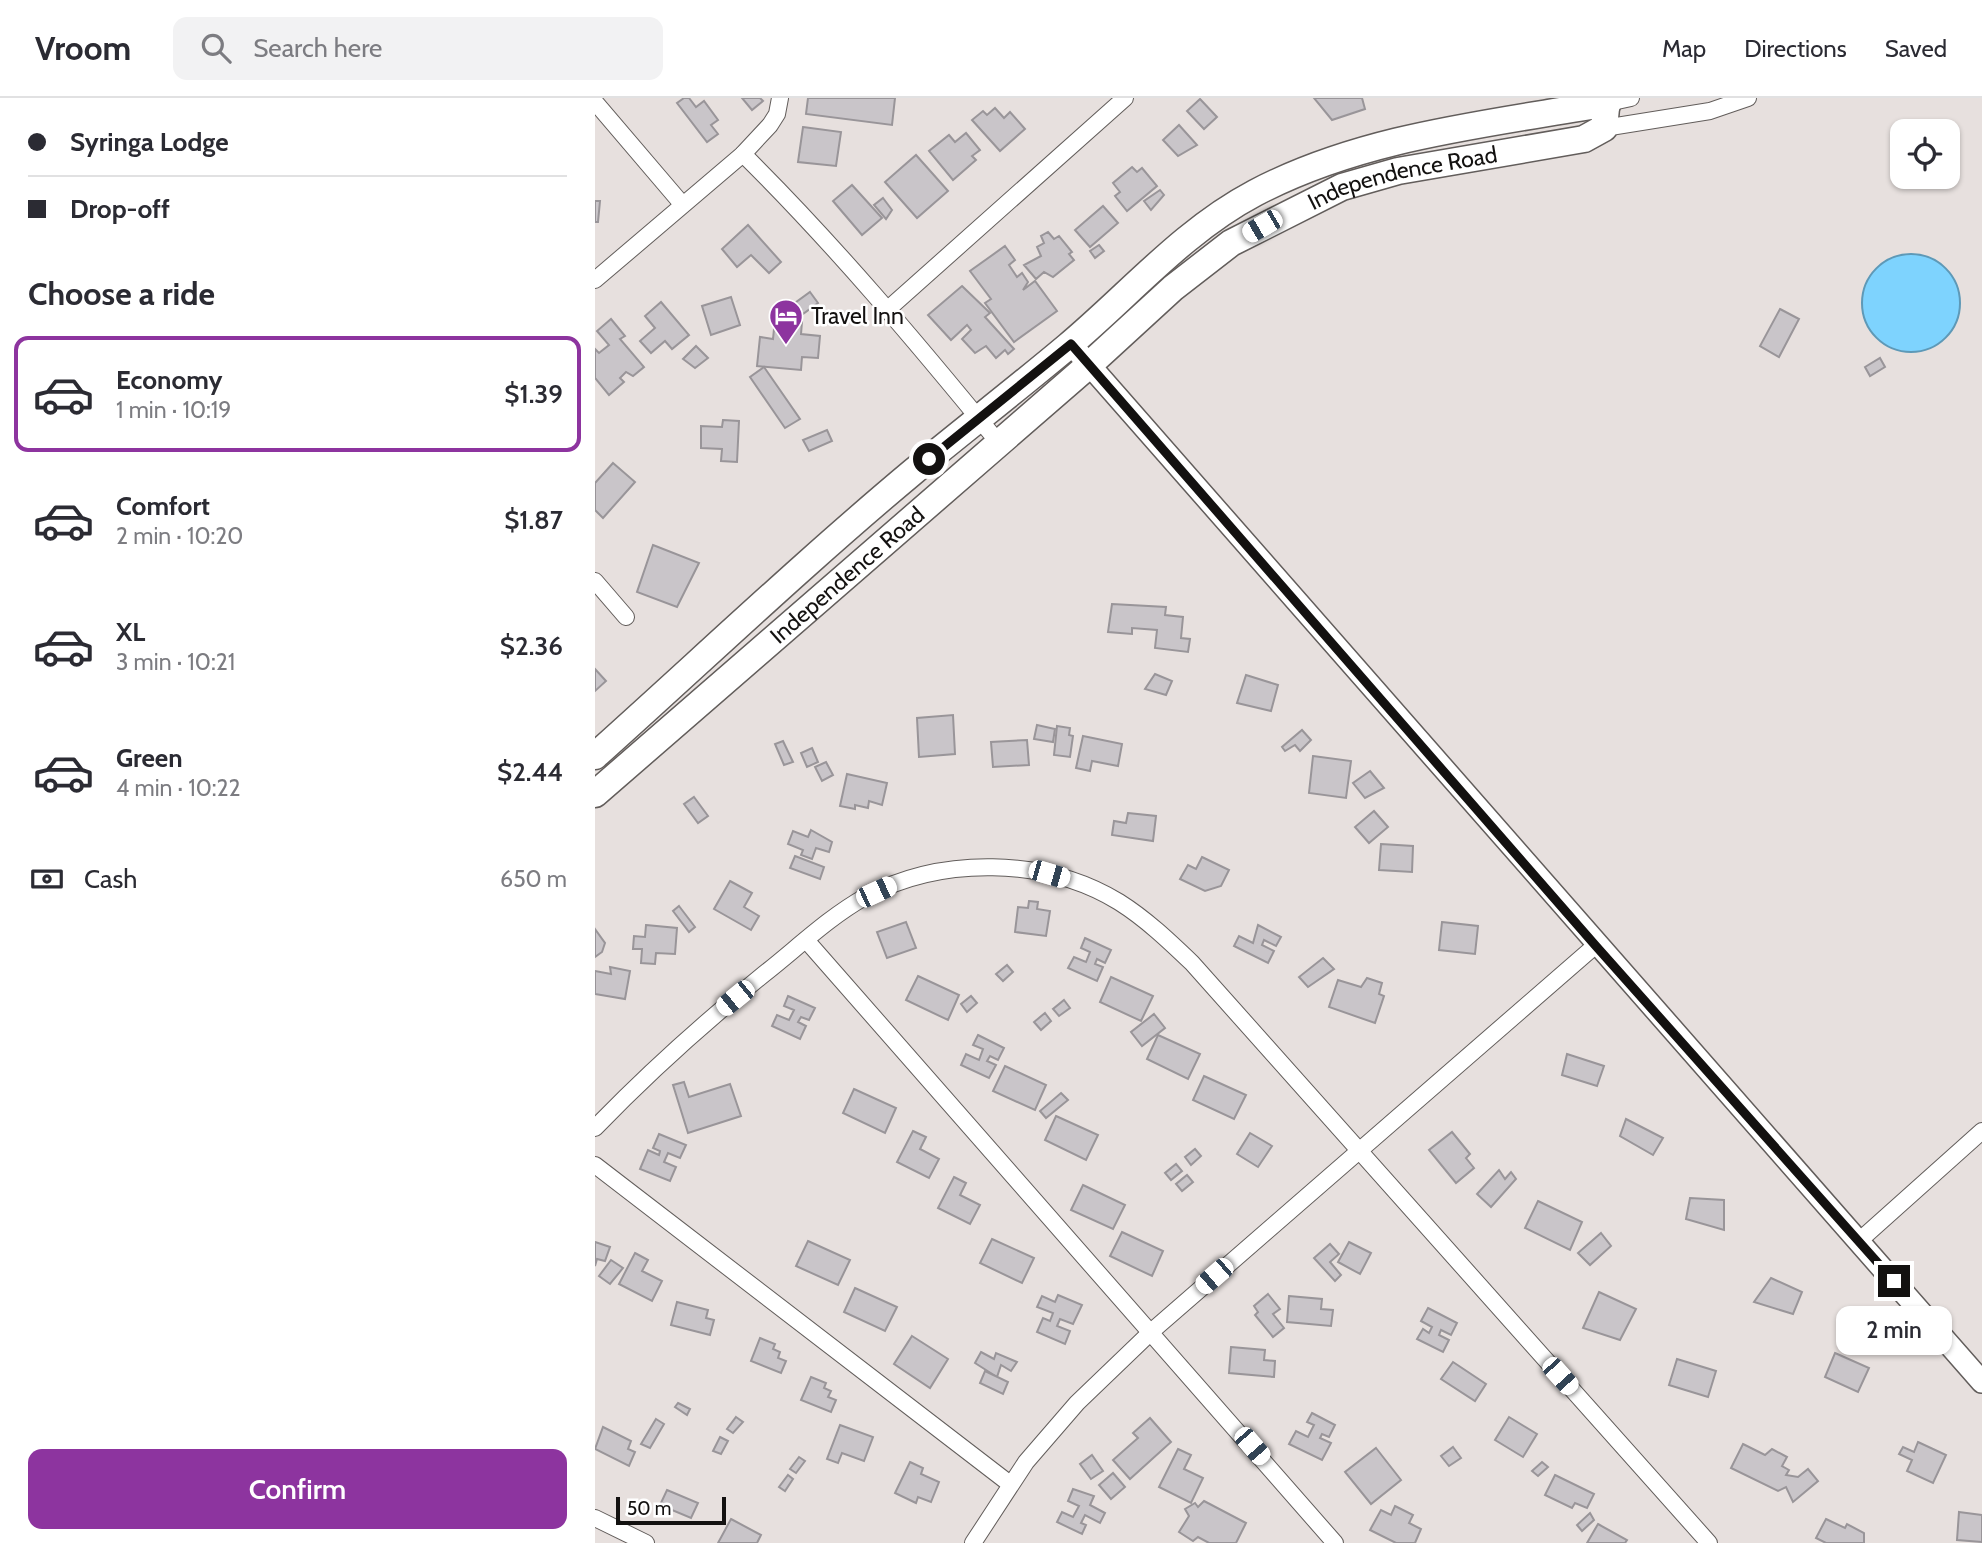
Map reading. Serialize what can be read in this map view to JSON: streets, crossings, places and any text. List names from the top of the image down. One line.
{"streets":{"main road":["Independence Road"]},"places":{"hotel":["Travel Inn"]},"scale_bar":"50 m","page":{"header":"Vroom","search":"Search here","nav":["Map","Directions","Saved"],"banner":["Syringa Lodge","Drop-off"],"heading":"Choose a ride","list":[{"name":"Economy","note":"1 min · 10:19","value":"$1.39"},{"name":"Comfort","note":"2 min · 10:20","value":"$1.87"},{"name":"XL","note":"3 min · 10:21","value":"$2.36"},{"name":"Green","note":"4 min · 10:22","value":"$2.44"}],"pay":["Cash","650 m"],"bubble":"2 min","buttons":"Confirm","scale":"50 m"}}
